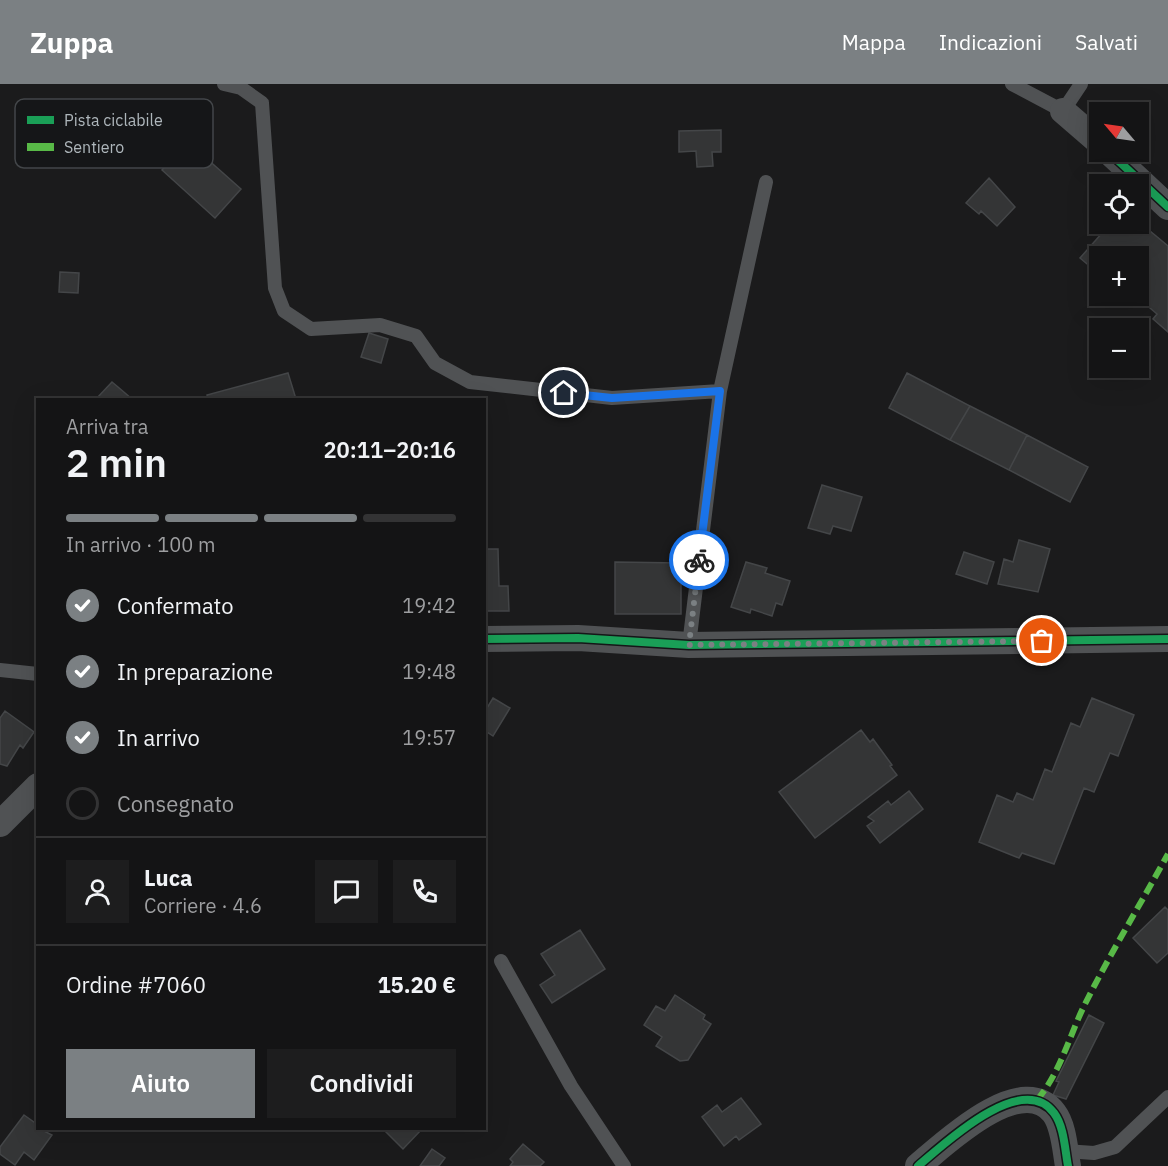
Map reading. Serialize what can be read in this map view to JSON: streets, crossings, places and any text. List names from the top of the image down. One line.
{"legend":["Pista ciclabile","Sentiero"],"north":"top left","page":{"header":"Zuppa","nav":["Mappa","Indicazioni","Salvati"],"map_buttons":["+","−"],"heading":["2 min","Arriva tra","20:11–20:16"],"panel":["Luca","Corriere · 4.6","Ordine #7060","15.20 €"],"bar":"In arrivo · 100 m","list":[["Confermato","19:42"],["In preparazione","19:48"],["In arrivo","19:57"],"Consegnato"],"buttons":["Aiuto","Condividi"]}}
